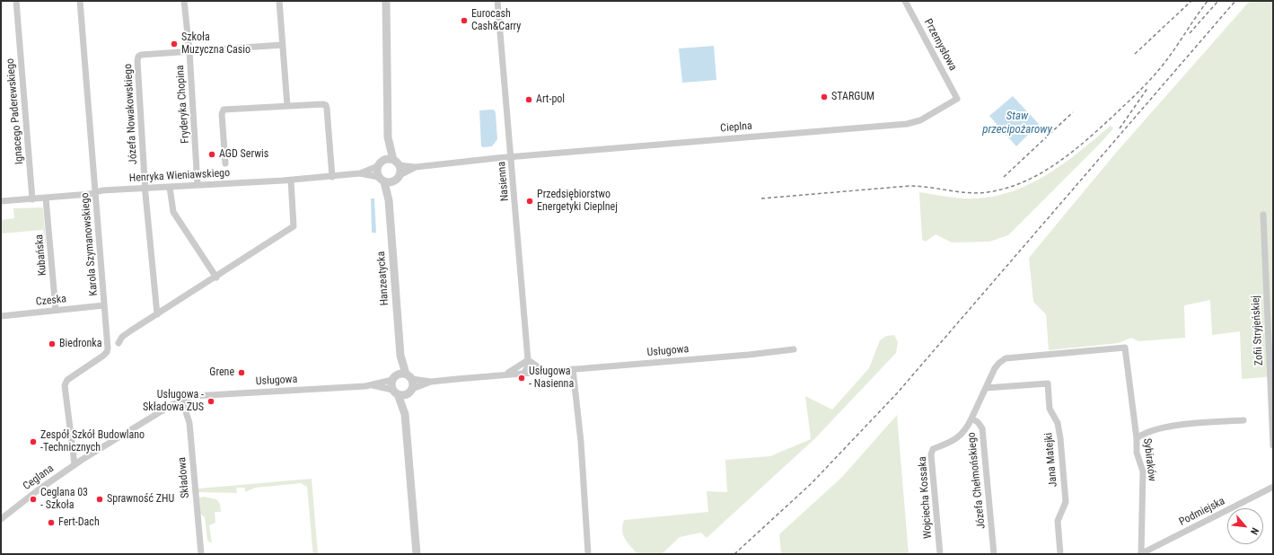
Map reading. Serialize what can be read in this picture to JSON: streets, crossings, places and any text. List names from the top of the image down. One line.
{"streets":{"street":["Przemysłowa","Fryderyka Chopina","Ignacego Paderewskiego","Józefa Nowakowskiego","Cieplna","Henryka Wieniawskiego","Nasienna","Karola Szymanowskiego","Kubańska","Hanzeatycka","Czeska","Zofii Stryjeńskiej","Usługowa","Jana Matejki","Sybiraków","Ceglana","Składowa","Józefa Chełmońskiego","Wojciecha Kossaka","Podmiejska"]},"crossings":[["Przemysłowa","Cieplna"],["Fryderyka Chopina","Józefa Nowakowskiego"],["Fryderyka Chopina","Henryka Wieniawskiego"],["Ignacego Paderewskiego","Henryka Wieniawskiego"],["Józefa Nowakowskiego","Henryka Wieniawskiego"],["Cieplna","Nasienna"],["Henryka Wieniawskiego","Karola Szymanowskiego"],["Henryka Wieniawskiego","Kubańska"],["Henryka Wieniawskiego","Hanzeatycka"],["Nasienna","Usługowa"],["Karola Szymanowskiego","Czeska"],["Karola Szymanowskiego","Ceglana"],["Kubańska","Czeska"],["Hanzeatycka","Usługowa"],["Usługowa","Ceglana"],["Usługowa","Składowa"],["Jana Matejki","Józefa Chełmońskiego"],["Sybiraków","Józefa Chełmońskiego"],["Sybiraków","Podmiejska"],["Ceglana","Składowa"],["Józefa Chełmońskiego","Wojciecha Kossaka"]],"water":["Staw przecipożarowy"],"places":["Eurocash Cash&Carry","Szkoła Muzyczna Casio","STARGUM","Art-pol","AGD Serwis","Przedsiębiorstwo Energetyki Cieplnej","Biedronka","Grene","Usługowa - Nasienna","Usługowa - Składowa ZUS","Zespół Szkół Budowlano -Technicznych","Ceglana 03 - Szkoła","Sprawność ZHU","Fert-Dach"],"north":"bottom right"}
